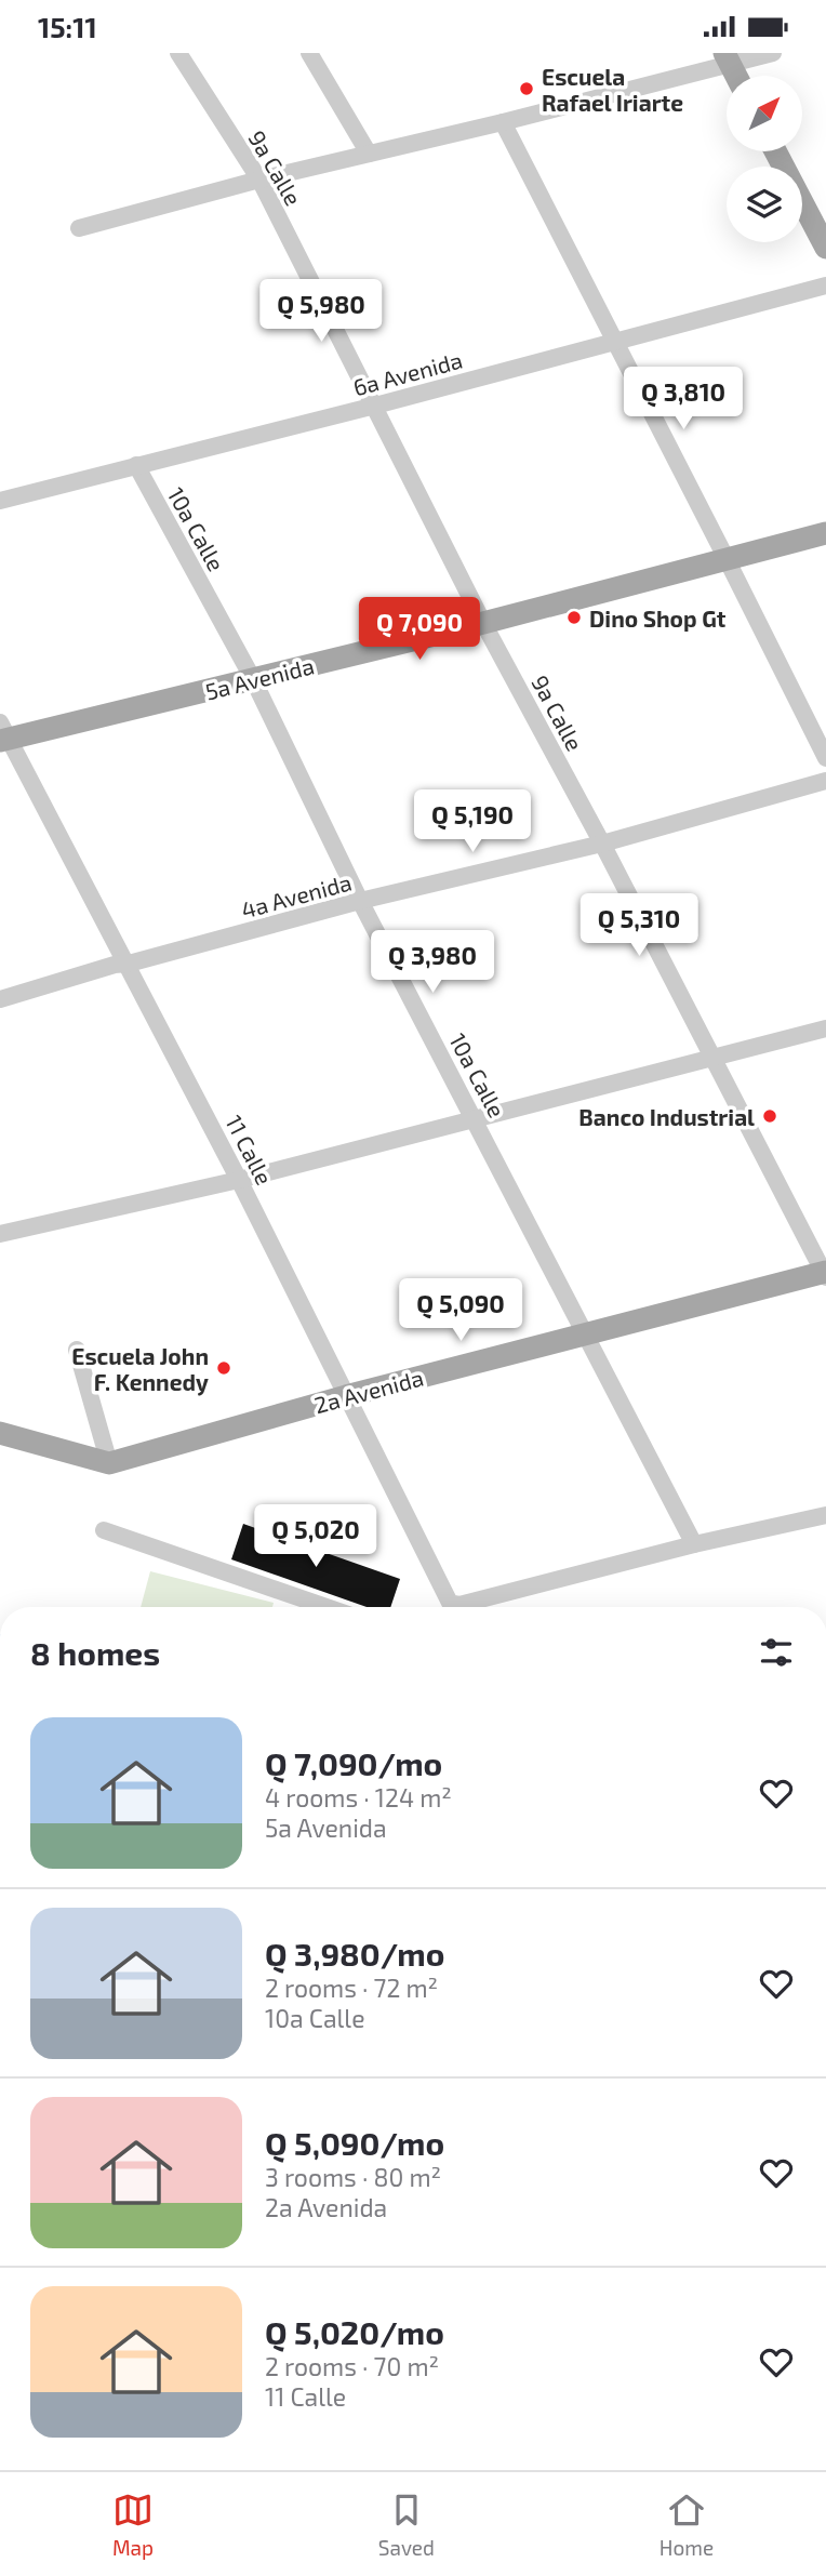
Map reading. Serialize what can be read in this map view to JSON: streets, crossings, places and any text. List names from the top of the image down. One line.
{"streets":{"main road":["5a Avenida","2a Avenida"],"street":["9a Calle","6a Avenida","10a Calle","4a Avenida","11 Calle"]},"crossings":[["9a Calle","6a Avenida"],["9a Calle","5a Avenida"],["9a Calle","4a Avenida"],["9a Calle","2a Avenida"],["6a Avenida","10a Calle"],["10a Calle","5a Avenida"],["10a Calle","4a Avenida"],["10a Calle","11 Calle"],["10a Calle","2a Avenida"],["5a Avenida","11 Calle"],["4a Avenida","11 Calle"],["11 Calle","2a Avenida"]],"places":["Escuela Rafael Iriarte","Dino Shop Gt","Banco Industrial","Escuela John F. Kennedy"],"north":"top right","page":{"status":"15:11","price":["Q 5,980","Q 3,810","Q 7,090","Q 5,190","Q 5,310","Q 3,980","Q 5,090","Q 5,020"],"heading":"8 homes","list":[{"name":"Q 7,090/mo","note":"4 rooms · 124 m² · 5a Avenida"},{"name":"Q 3,980/mo","note":"2 rooms · 72 m² · 10a Calle"},{"name":"Q 5,090/mo","note":"3 rooms · 80 m² · 2a Avenida"},{"name":"Q 5,020/mo","note":"2 rooms · 70 m² · 11 Calle"}],"tabs":["Map","Saved","Home"]}}
